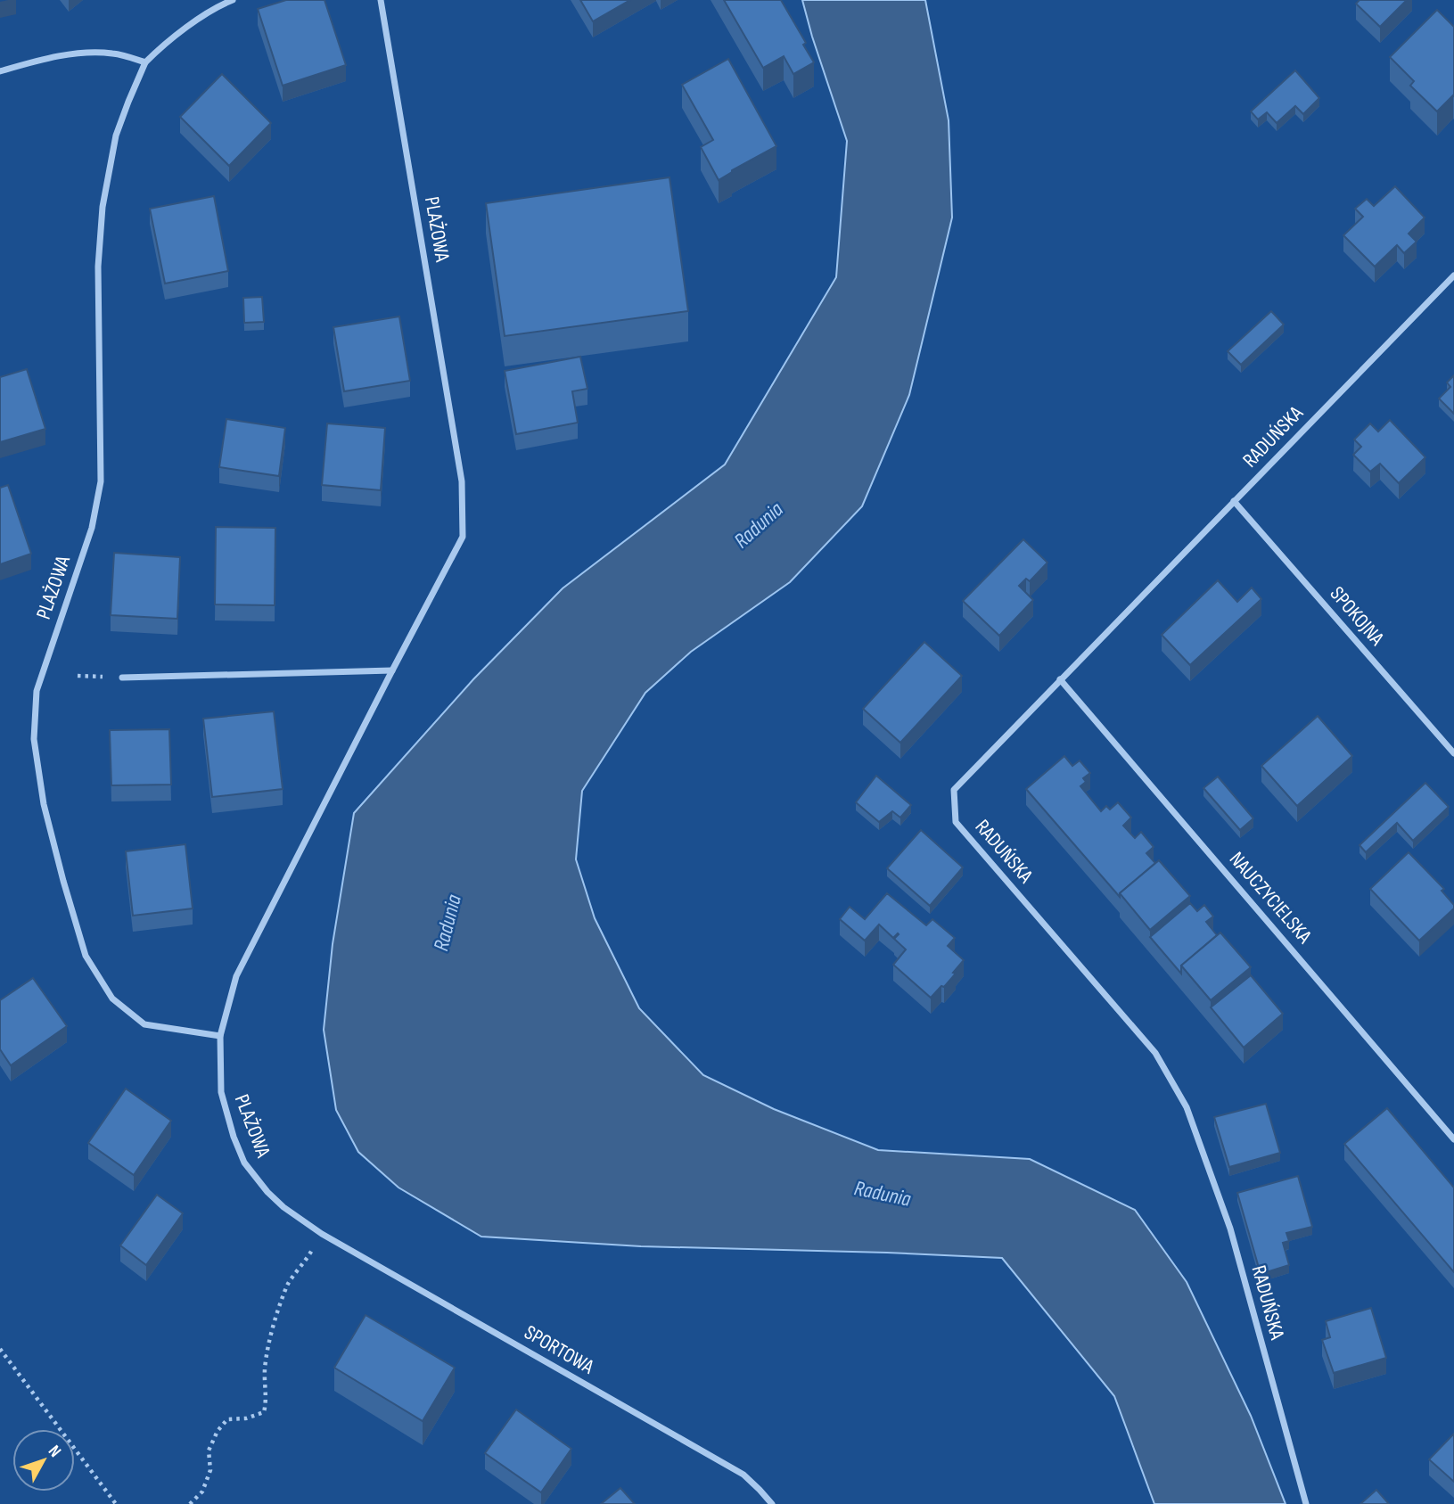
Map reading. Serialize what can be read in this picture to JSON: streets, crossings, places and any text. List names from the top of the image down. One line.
{"streets":{"street":["PLAŻOWA","RADUŃSKA","SPOKOJNA","NAUCZYCIELSKA","SPORTOWA"]},"crossings":[["PLAŻOWA","SPORTOWA"],["RADUŃSKA","SPOKOJNA"],["RADUŃSKA","NAUCZYCIELSKA"]],"water":["Radunia"],"north":"top right"}
